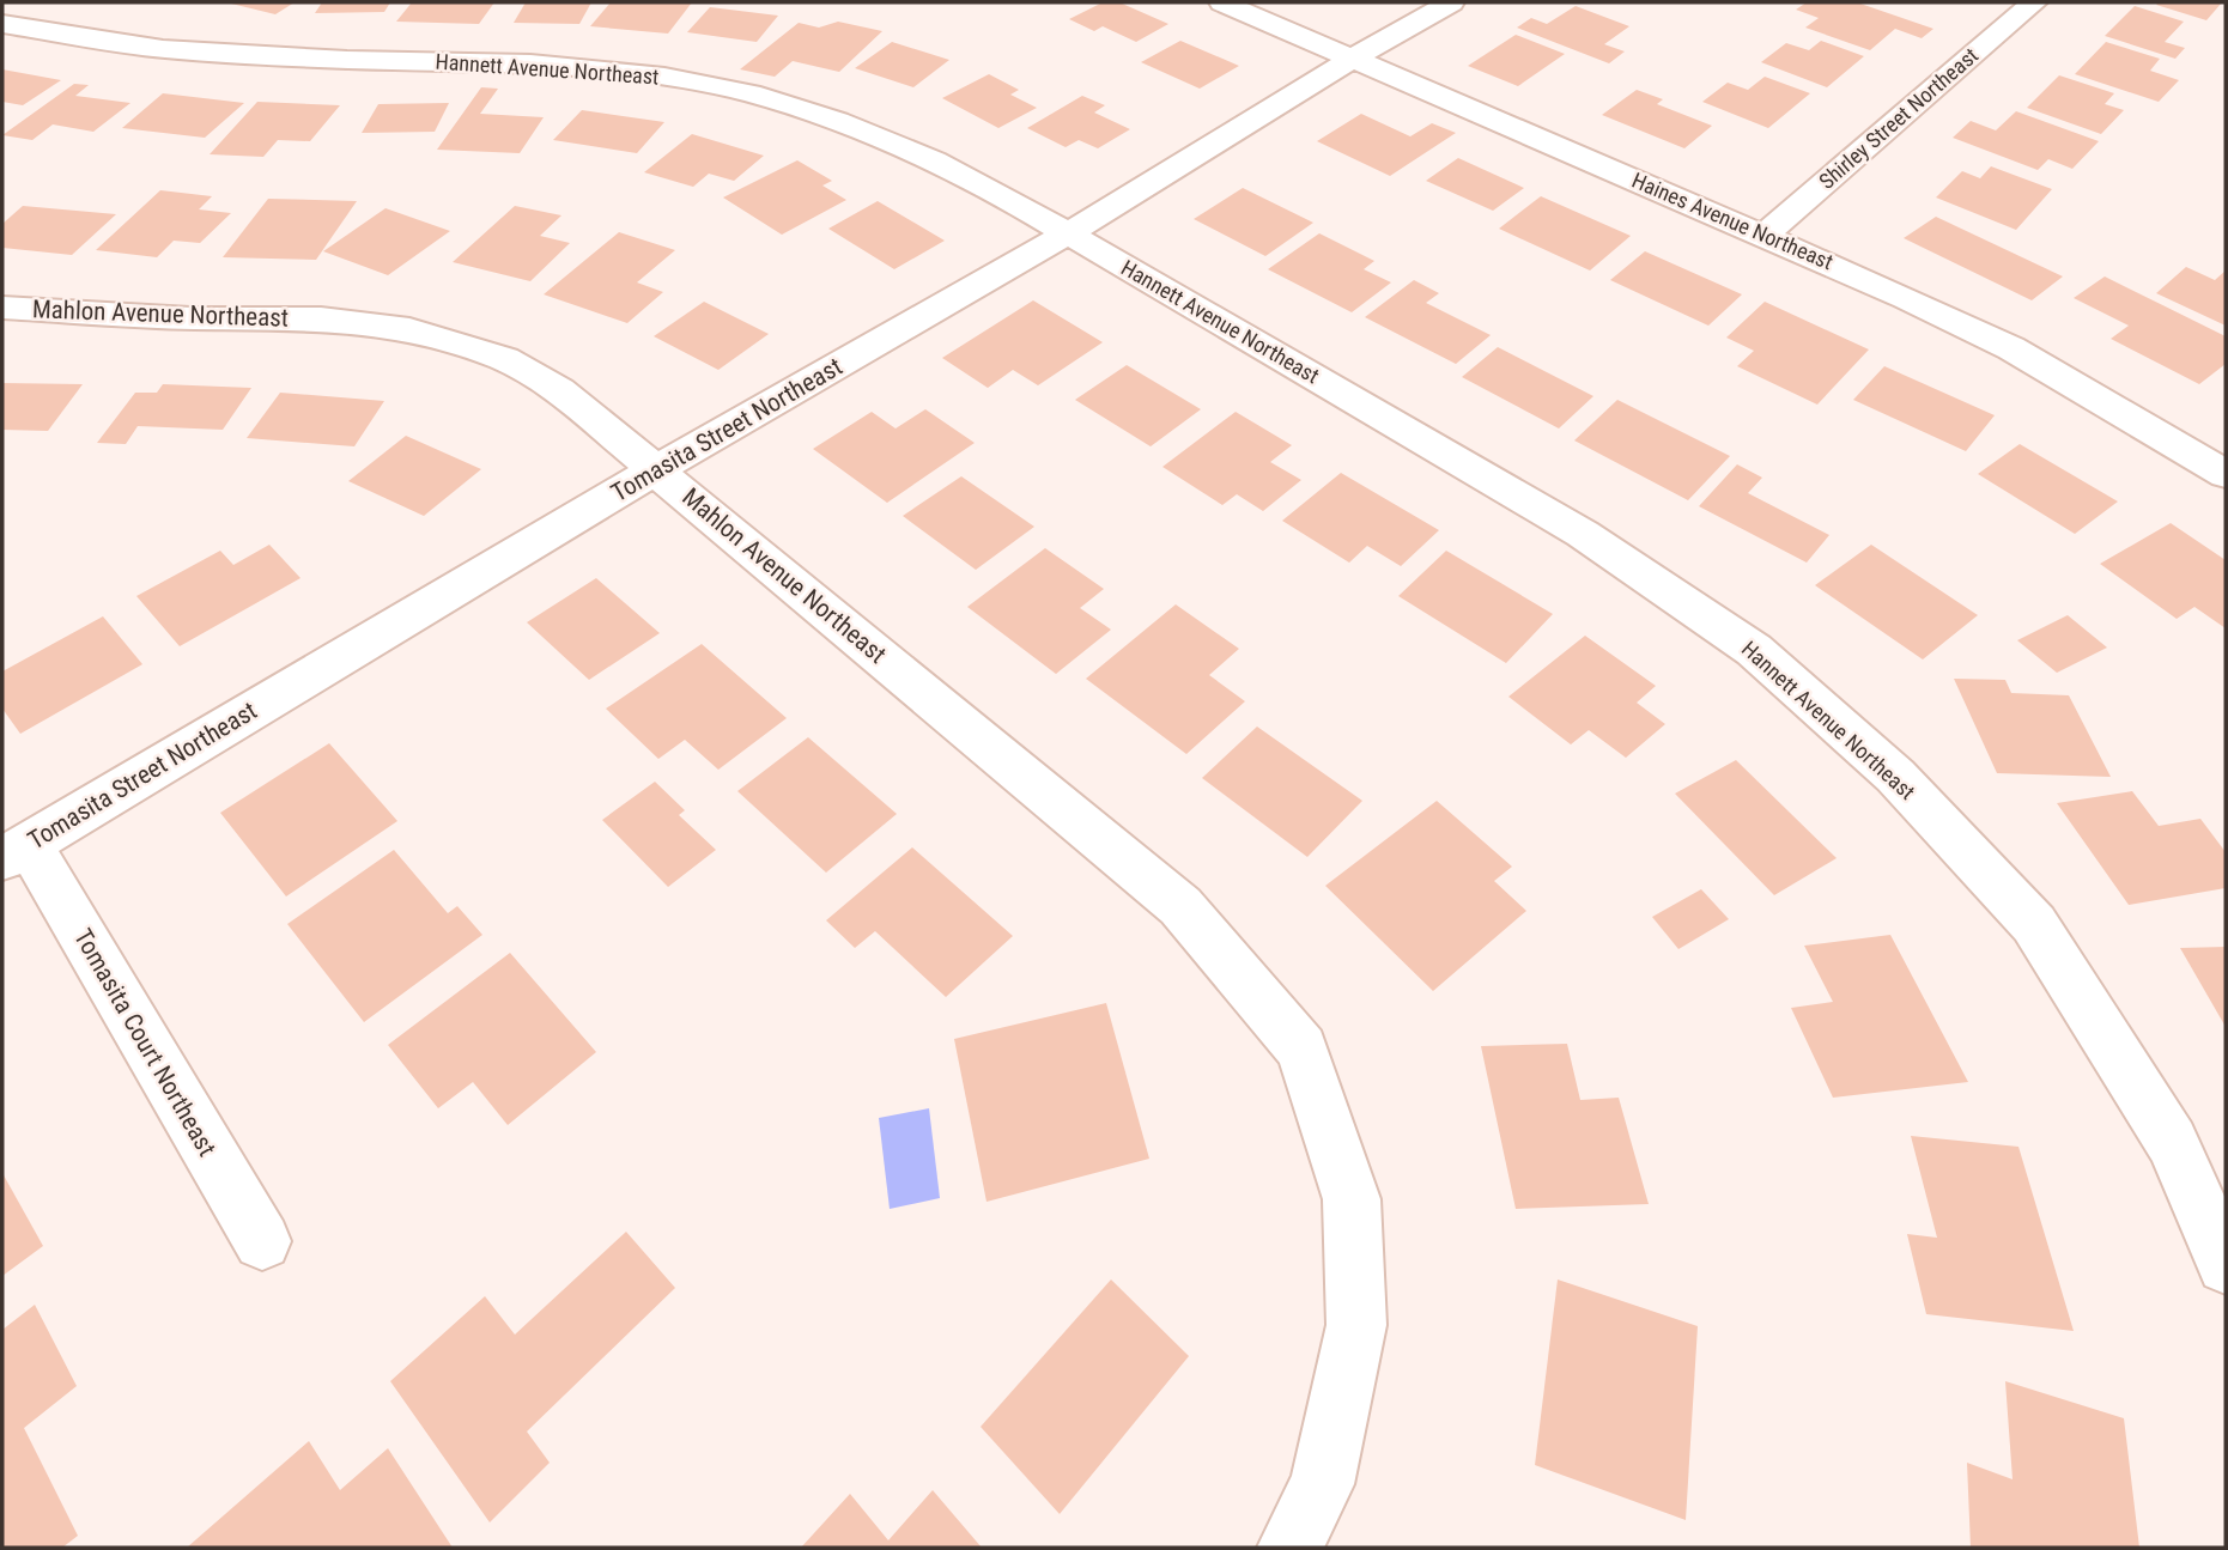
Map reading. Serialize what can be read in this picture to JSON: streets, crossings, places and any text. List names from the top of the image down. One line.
{"streets":{"street":["Hannett Avenue Northeast","Shirley Street Northeast","Haines Avenue Northeast","Mahlon Avenue Northeast","Tomasita Street Northeast","Tomasita Court Northeast"]},"crossings":[["Hannett Avenue Northeast","Tomasita Street Northeast"],["Shirley Street Northeast","Haines Avenue Northeast"],["Haines Avenue Northeast","Tomasita Street Northeast"],["Mahlon Avenue Northeast","Tomasita Street Northeast"],["Tomasita Street Northeast","Tomasita Court Northeast"]]}
